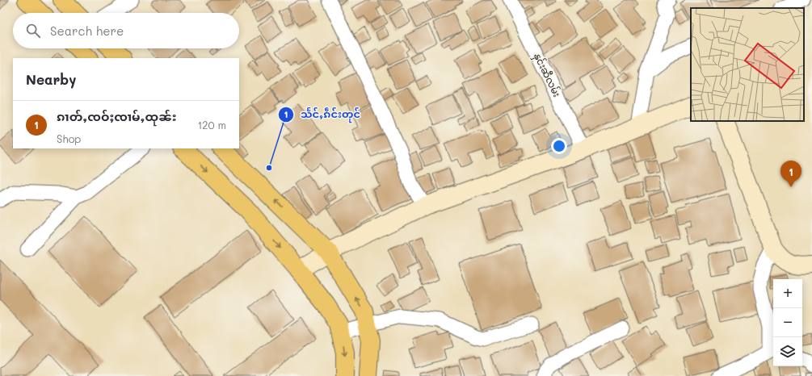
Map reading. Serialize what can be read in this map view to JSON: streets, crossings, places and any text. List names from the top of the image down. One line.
{"streets":{"street":["နှင်းဆီလမ်း"]},"places":["သႅင်ႇၵဵင်းတုင်"],"page":{"search":"Search here","heading":"Nearby","list":[{"mark":"1","name":"ၵၢတ်ႇၸဝ်ႈၸၢမ်ႇထုၼ်း","note":"Shop","value":"120 m"}],"pins":"1","map_buttons":["+","−"]}}
